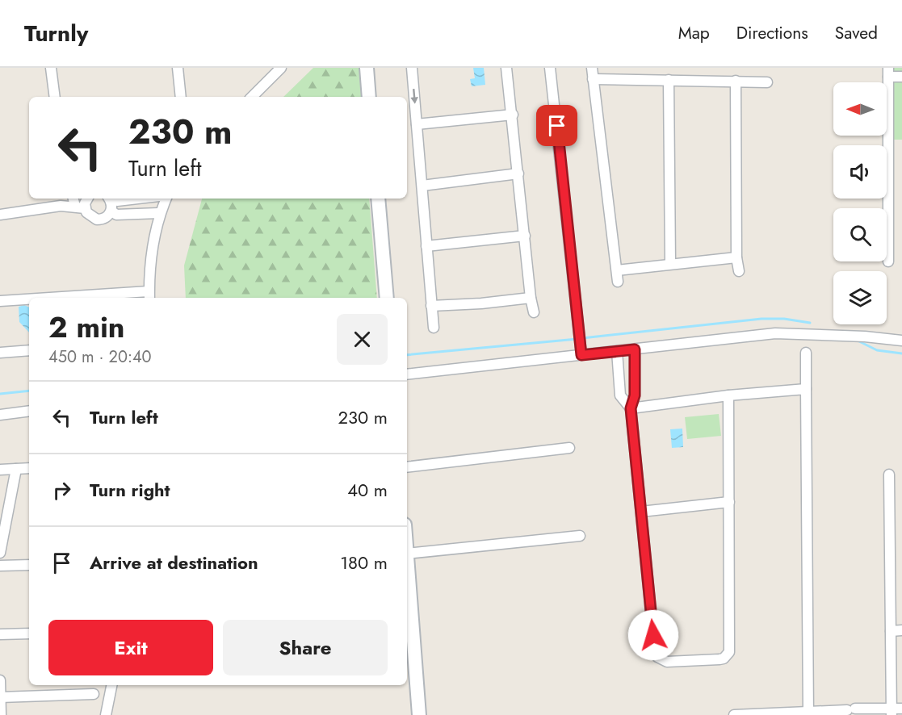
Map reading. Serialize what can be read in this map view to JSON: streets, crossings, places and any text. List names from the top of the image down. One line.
{"north":"left","page":{"header":"Turnly","nav":["Map","Directions","Saved"],"turn":["230 m","Turn left"],"heading":["2 min","450 m · 20:40"],"list":[{"name":"Turn left","value":"230 m"},{"name":"Turn right","value":"40 m"},{"name":"Arrive at destination","value":"180 m"}],"buttons":["Exit","Share"]}}
